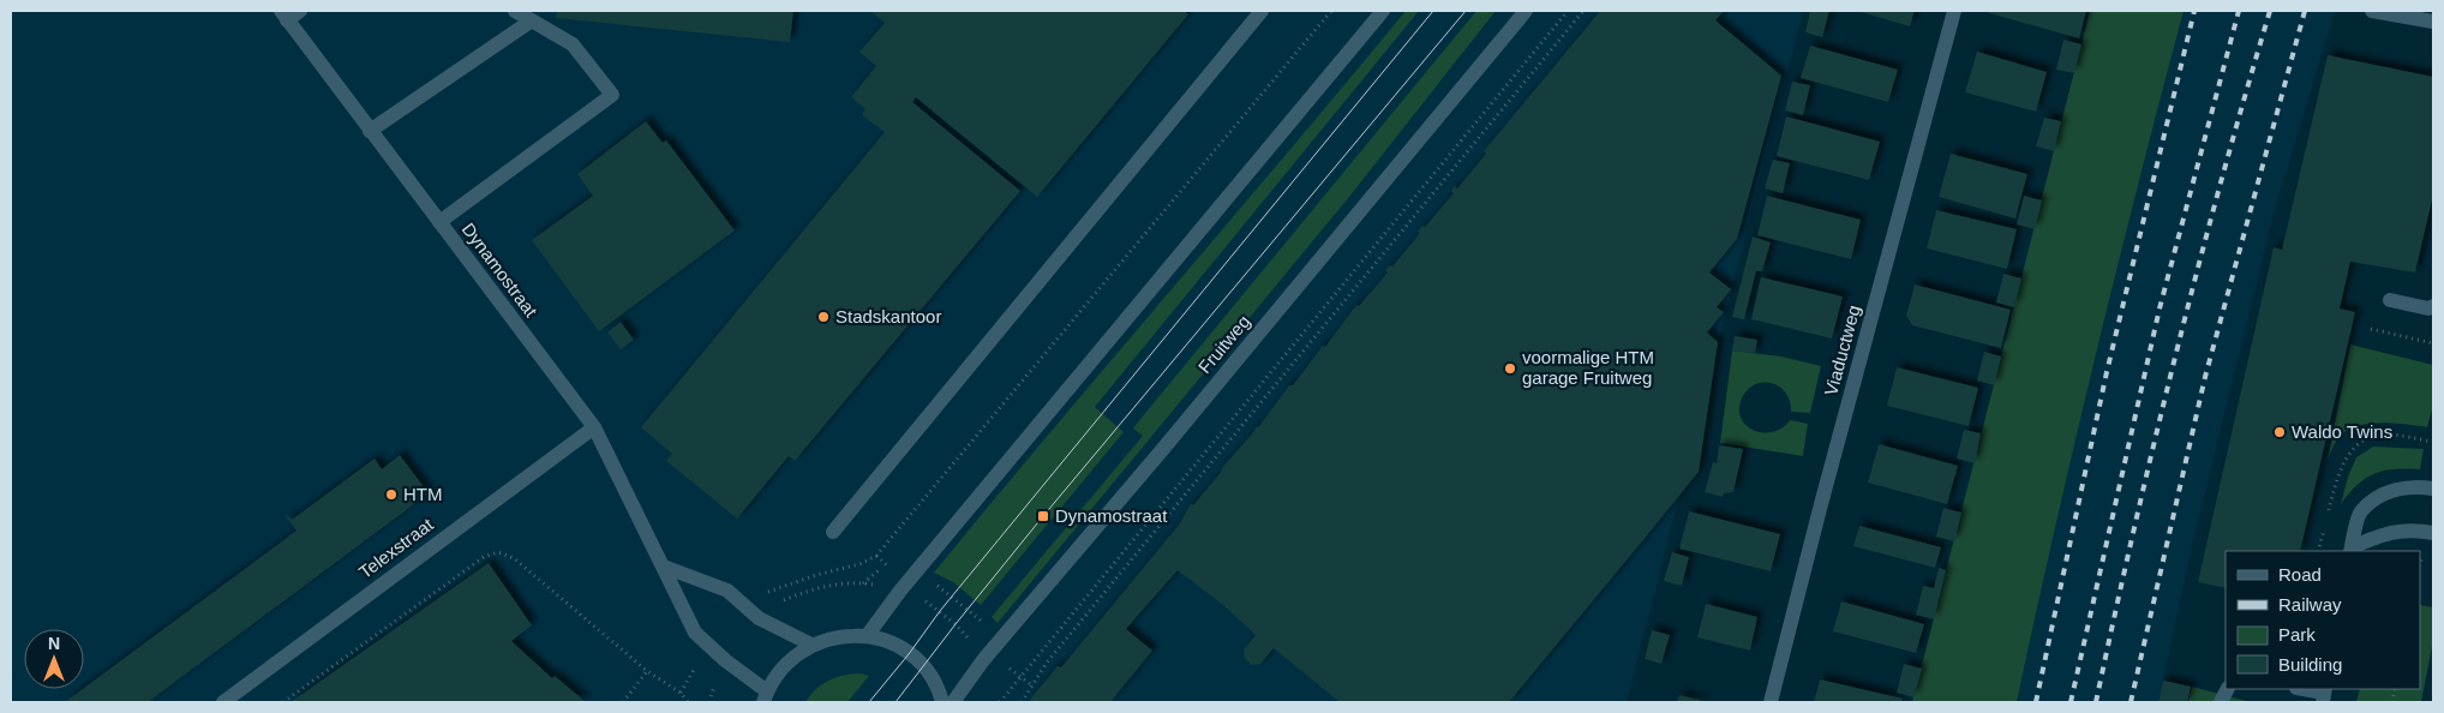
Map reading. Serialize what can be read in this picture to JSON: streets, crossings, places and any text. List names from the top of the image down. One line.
{"streets":{"street":["Dynamostraat","Fruitweg","Viaductweg","Telexstraat"]},"crossings":[["Dynamostraat","Telexstraat"]],"places":{"other":["Stadskantoor","voormalige HTM garage Fruitweg","Waldo Twins","HTM"],"transit":["Dynamostraat"]},"legend":["Road","Railway","Park","Building"],"north":"top"}
